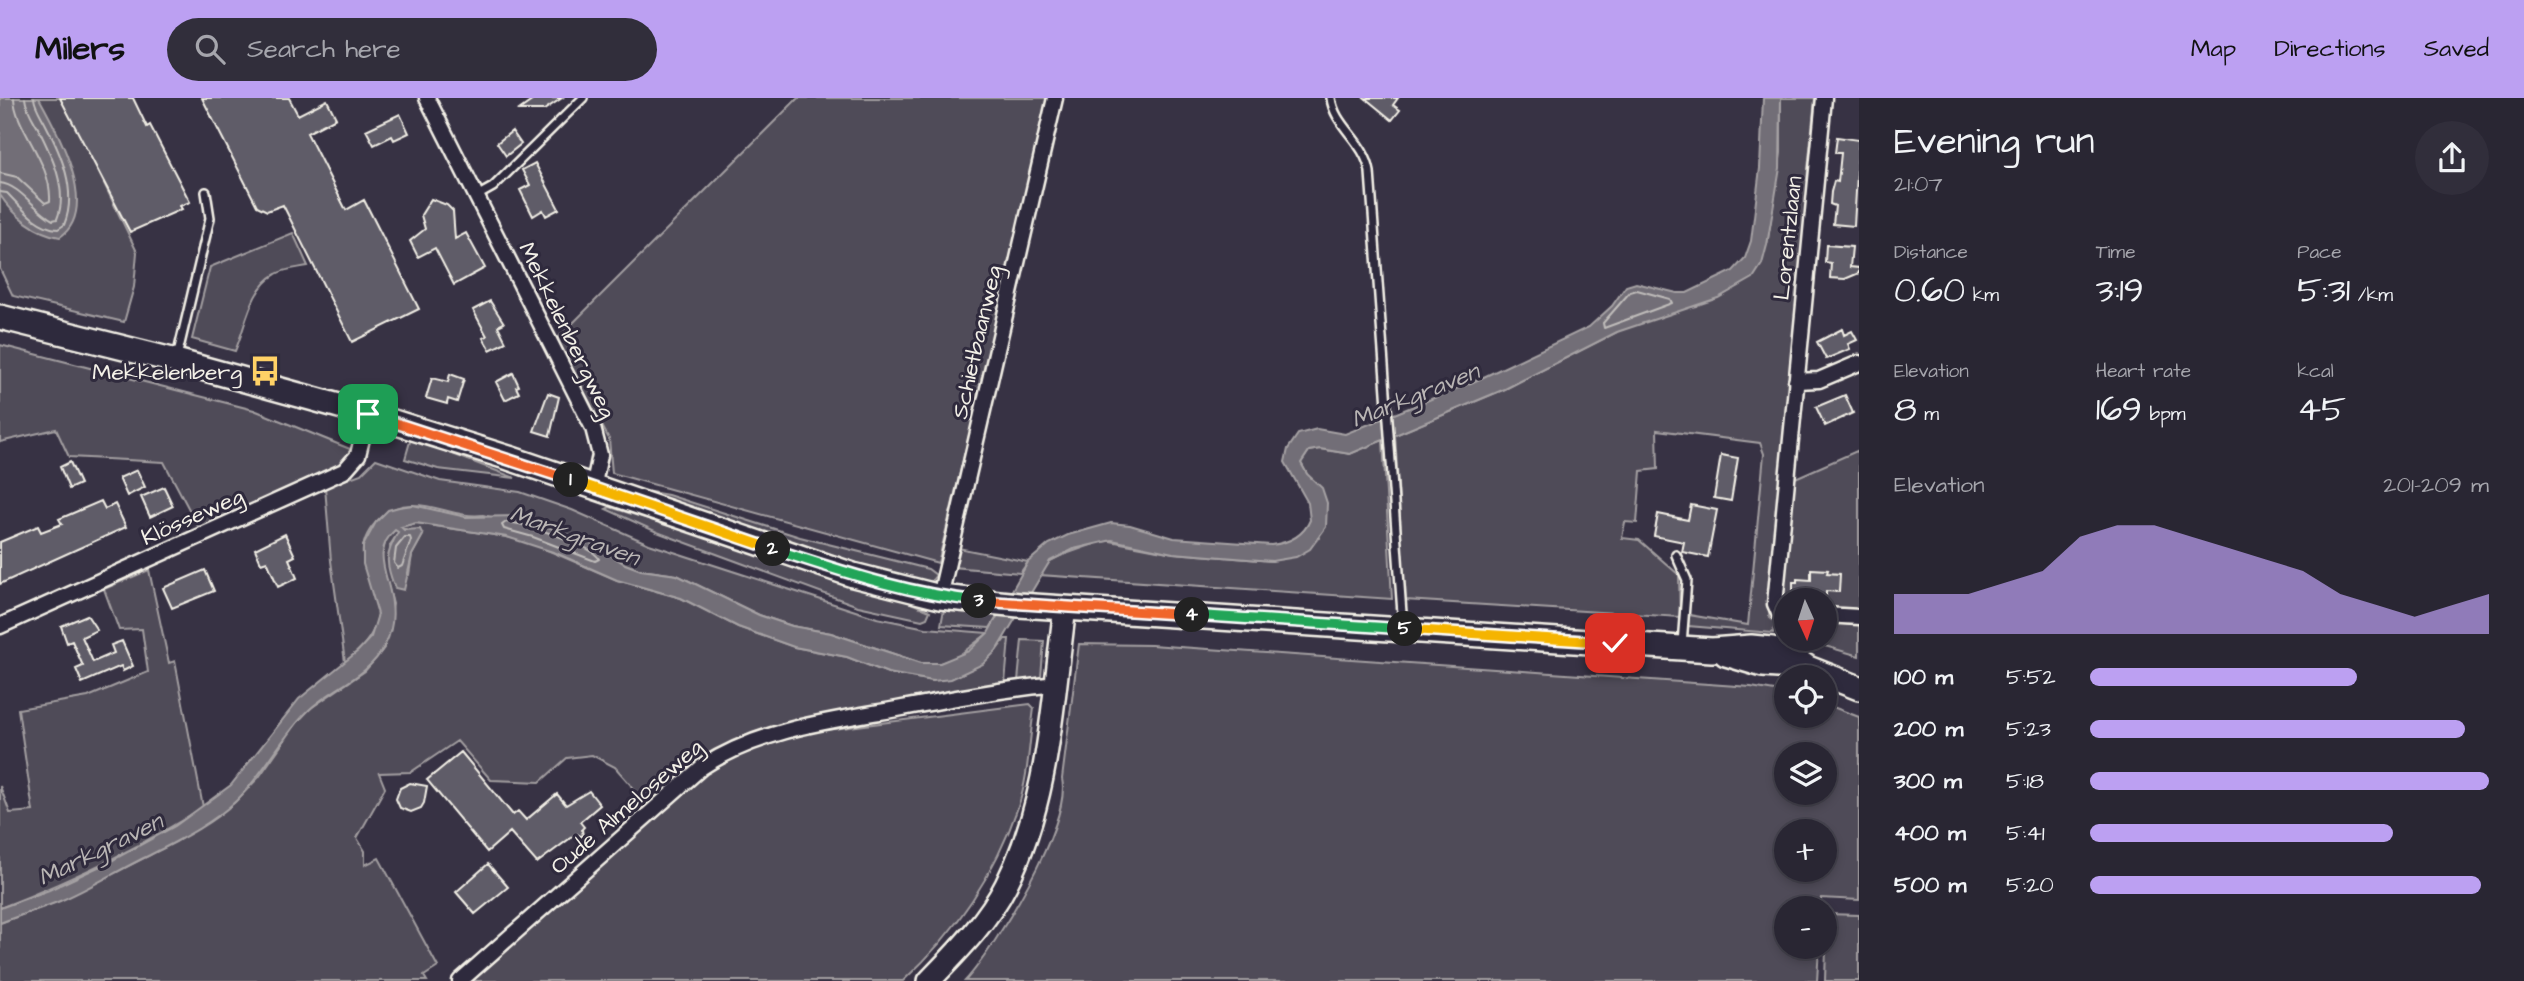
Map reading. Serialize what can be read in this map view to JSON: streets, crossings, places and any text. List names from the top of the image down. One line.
{"streets":{"street":["Lorentzlaan","Mekkelenbergweg","Schietbaanweg","Klösseweg","Oude Almeloseweg"]},"water":["Markgraven"],"places":{"bus stop":["Mekkelenberg"]},"north":"bottom","page":{"header":"Milers","search":"Search here","nav":["Map","Directions","Saved"],"heading":["Evening run","21:07"],"stats":[["Distance","0.60 km"],["Time","3:19"],["Pace","5:31 /km"],["Elevation","8 m"],["Heart rate","169 bpm"],["kcal","45"]],"chart":["Elevation","201–209 m"],"pins":["1","2","3","4","5"],"map_buttons":["+","−"],"list":[{"name":"100 m","note":"5:52"},{"name":"200 m","note":"5:23"},{"name":"300 m","note":"5:18"},{"name":"400 m","note":"5:41"},{"name":"500 m","note":"5:20"}]}}
